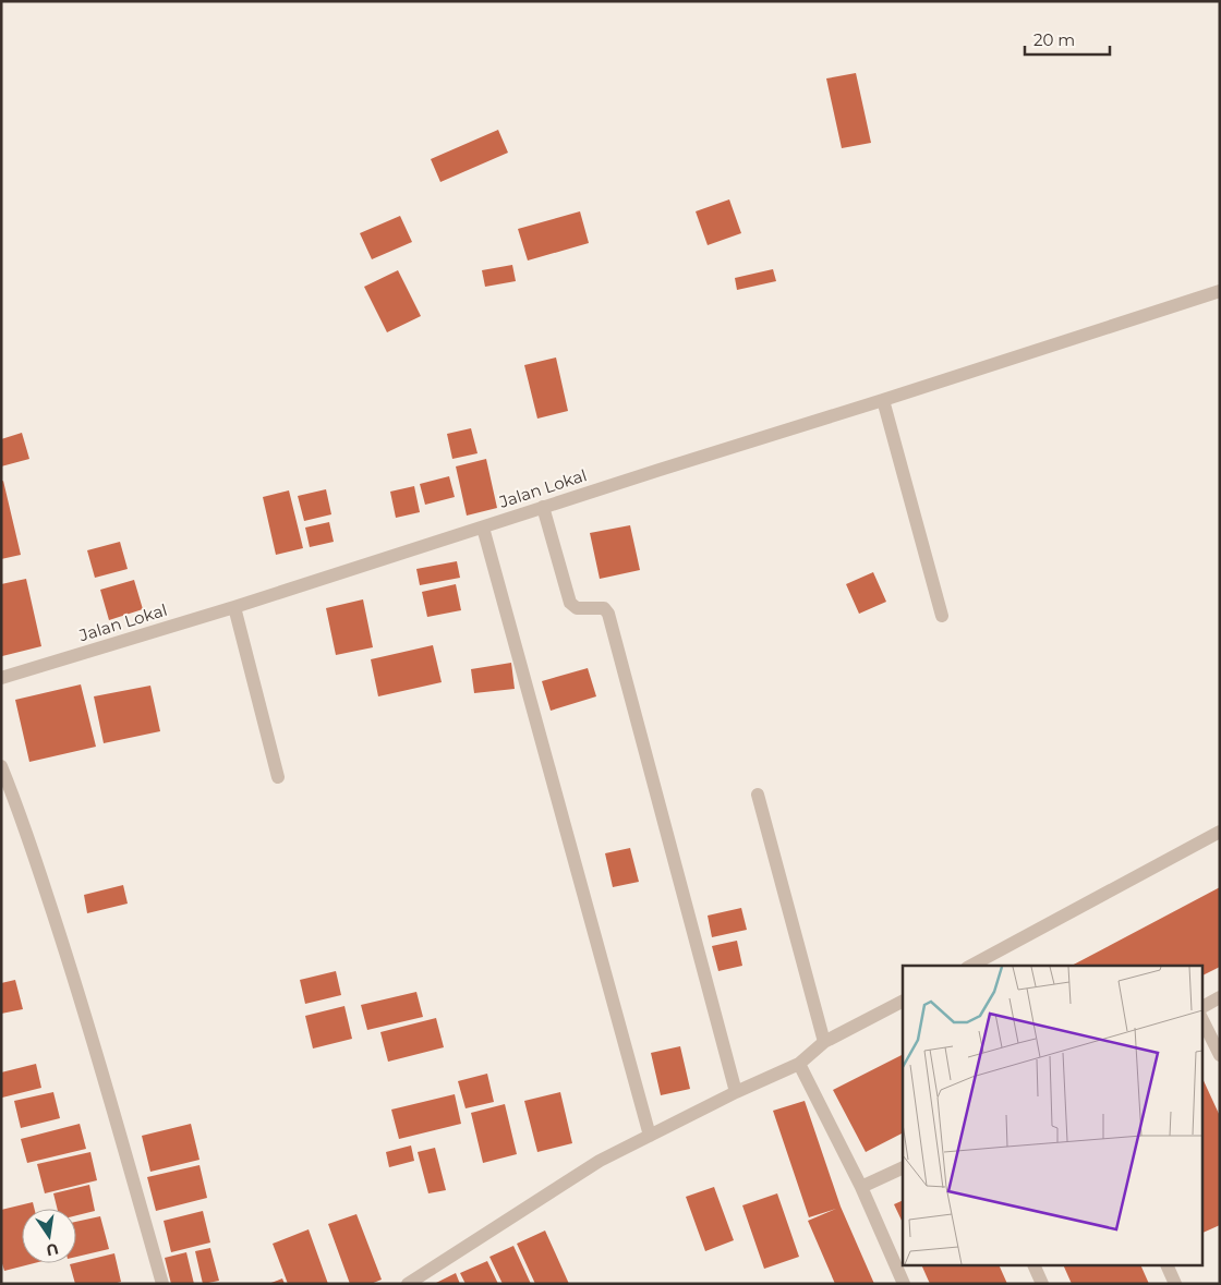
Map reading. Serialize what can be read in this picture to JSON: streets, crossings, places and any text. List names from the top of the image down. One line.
{"streets":{"street":["Jalan Lokal"]},"scale_bar":"20 m","north":"bottom"}
